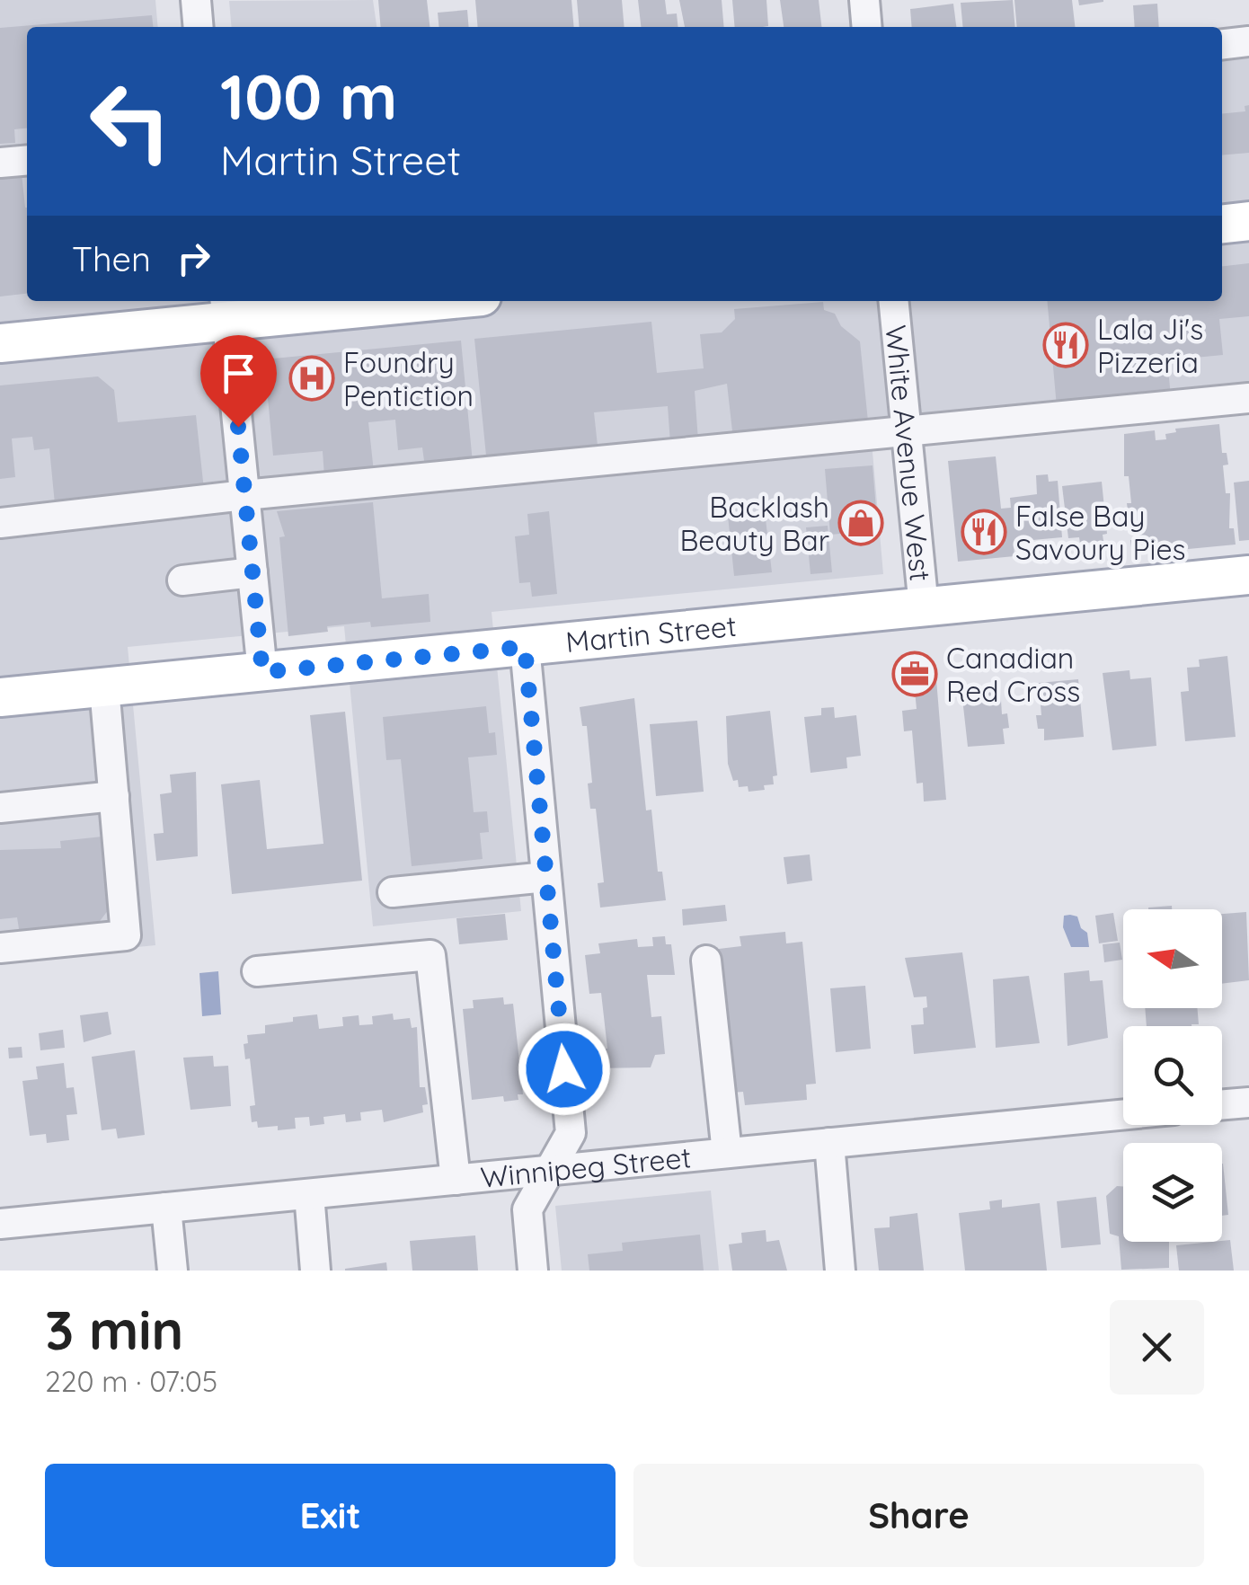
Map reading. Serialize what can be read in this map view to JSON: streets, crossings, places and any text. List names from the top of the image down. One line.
{"streets":{"main road":["Martin Street"],"street":["White Avenue West","Winnipeg Street"]},"crossings":[["White Avenue West","Martin Street"]],"places":{"restaurant":["Lala Ji's Pizzeria","False Bay Savoury Pies"],"hospital":["Foundry Pentiction"],"shop":["Backlash Beauty Bar"],"office":["Canadian Red Cross"]},"north":"left","page":{"turn":["100 m","Martin Street"],"then":"Then","heading":["3 min","220 m · 07:05"],"buttons":["Exit","Share"]}}
